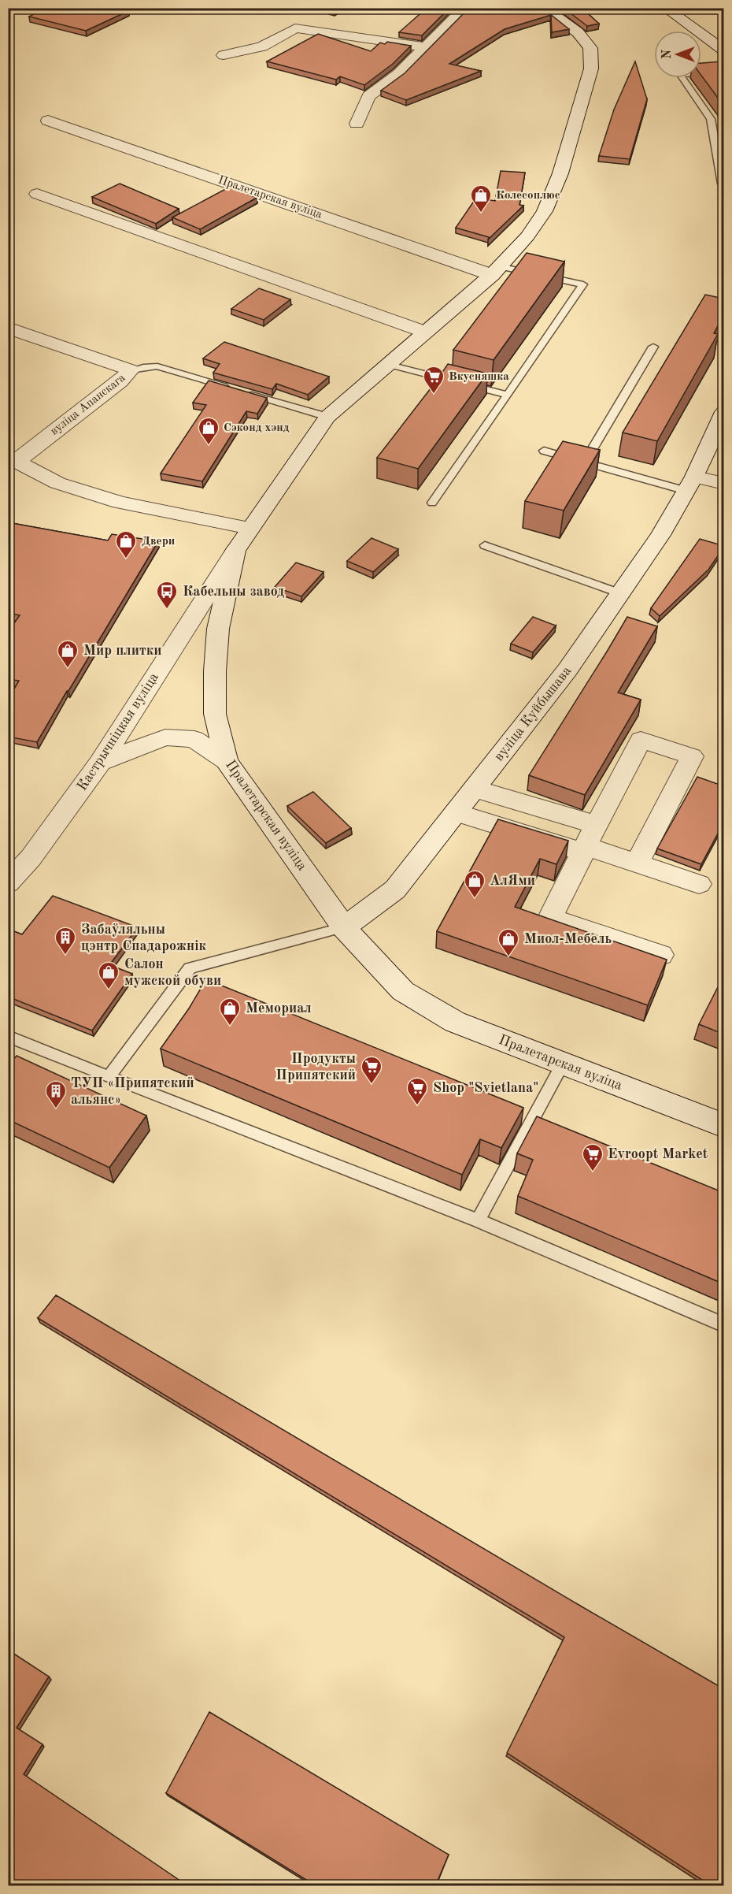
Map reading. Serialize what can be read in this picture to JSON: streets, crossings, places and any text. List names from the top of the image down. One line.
{"streets":{"street":["Пралетарская вуліца","вуліца Апанскага","вуліца Куйбышава","Кастрычніцкая вуліца"]},"crossings":[["Пралетарская вуліца","вуліца Куйбышава"],["Пралетарская вуліца","Кастрычніцкая вуліца"]],"places":{"shop":["Колесоплюс","Сэконд хэнд","Двери","Мир плитки","АлЯми","Миол-Мебель","Салон мужской обуви","Мемориал"],"supermarket":["Вкусняшка","Продукты Припятский","Shop \"Svietlana\"","Evroopt Market"],"bus stop":["Кабельны завод"],"building":["Забаўляльны цэнтр Спадарожнік","ТУП «Припятский альянс»"]},"north":"left"}
